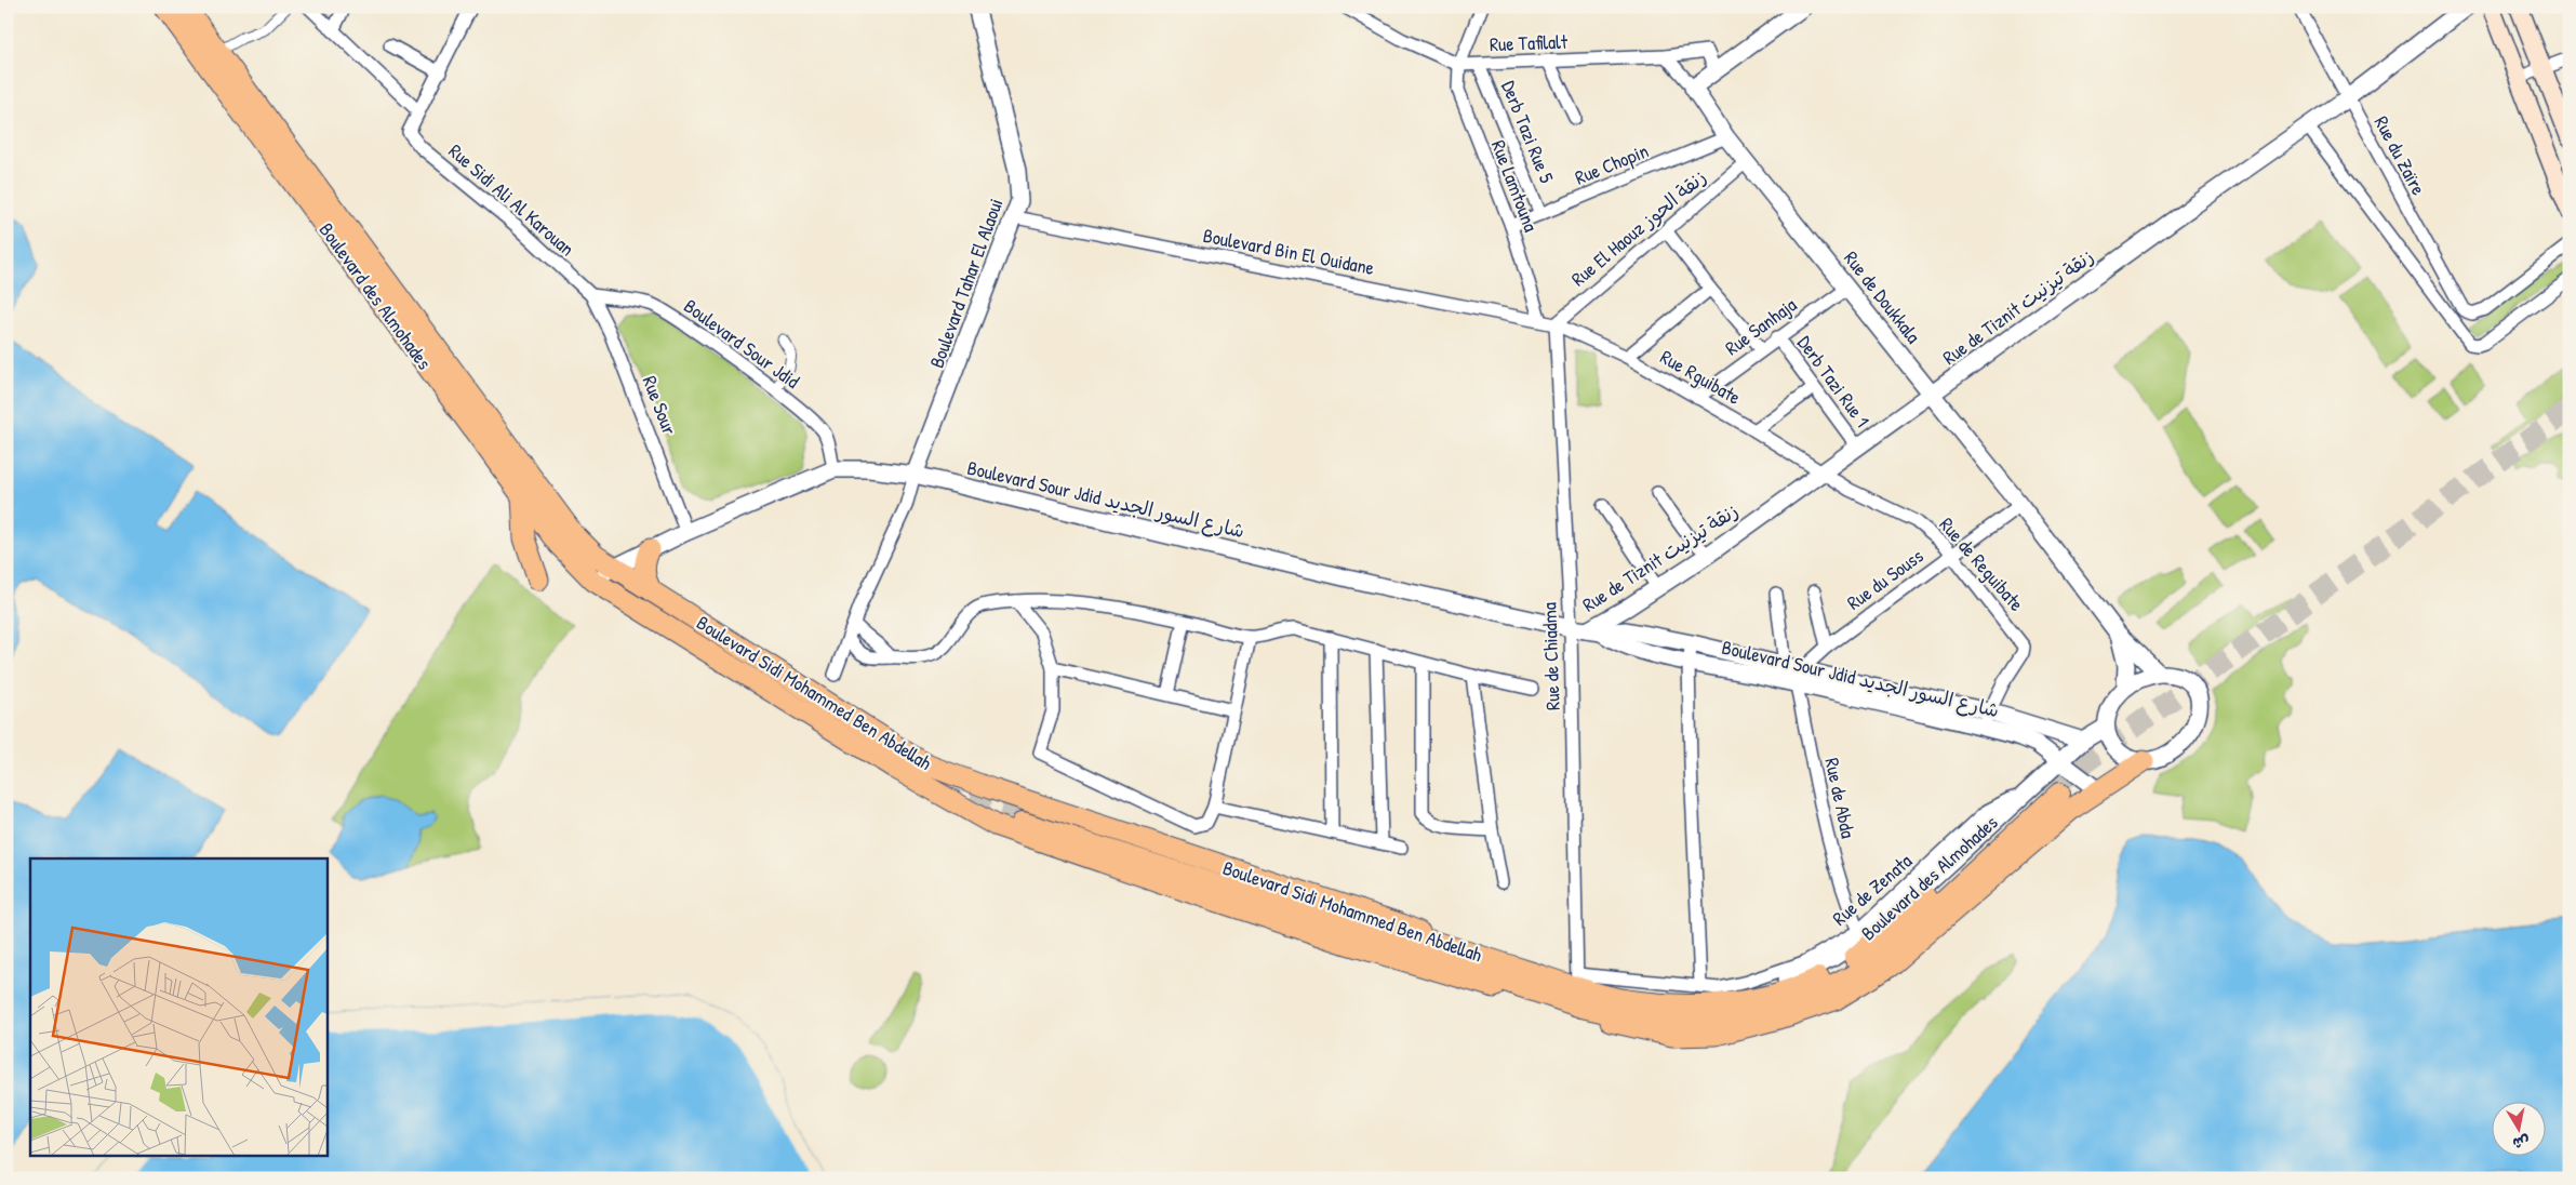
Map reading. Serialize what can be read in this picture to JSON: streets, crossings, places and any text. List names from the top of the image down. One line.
{"streets":{"highway":["Boulevard Sidi Mohammed Ben Abdellah"],"main road":["Boulevard des Almohades"],"street":["Rue Tafilalt","Derb Tazi Rue 5","Rue du Zaïre","Rue Chopin","Rue Lamtouna","Rue Sidi Ali Al Karouan","Rue El Haouz زنقة الحوز","Boulevard Bin El Ouidane","Boulevard Tahar El Alaoui","Rue de Doukkala","Rue de Tiznit زنقة تيزنيت","Rue Sanhaja","Boulevard Sour Jdid","Rue Rguibate","Derb Tazi Rue 1","Rue Sour","Boulevard Sour Jdid شارع السور الجديد","Rue de Reguibate","Rue du Souss","Rue de Chiadma","Rue de Abda","Rue de Zenata"]},"crossings":[["Rue Tafilalt","Derb Tazi Rue 5"],["Rue Tafilalt","Rue Lamtouna"],["Derb Tazi Rue 5","Rue Chopin"],["Rue du Zaïre","Rue de Tiznit زنقة تيزنيت"],["Rue Chopin","Rue Lamtouna"],["Rue Chopin","Rue de Doukkala"],["Rue Lamtouna","Boulevard Bin El Ouidane"],["Rue Sidi Ali Al Karouan","Boulevard Sour Jdid"],["Rue Sidi Ali Al Karouan","Rue Sour"],["Rue El Haouz زنقة الحوز","Boulevard Bin El Ouidane"],["Rue El Haouz زنقة الحوز","Rue de Doukkala"],["Rue El Haouz زنقة الحوز","Rue Rguibate"],["Rue El Haouz زنقة الحوز","Rue de Chiadma"],["Boulevard Bin El Ouidane","Boulevard Tahar El Alaoui"],["Boulevard Bin El Ouidane","Rue Rguibate"],["Boulevard Bin El Ouidane","Rue de Chiadma"],["Boulevard Tahar El Alaoui","Boulevard Sour Jdid شارع السور الجديد"],["Boulevard des Almohades","Rue de Doukkala"],["Boulevard des Almohades","Boulevard Sour Jdid شارع السور الجديد"],["Boulevard des Almohades","Boulevard Sidi Mohammed Ben Abdellah"],["Boulevard des Almohades","Rue de Zenata"],["Rue de Doukkala","Rue de Tiznit زنقة تيزنيت"],["Rue de Doukkala","Rue Sanhaja"],["Rue de Doukkala","Rue du Souss"],["Rue de Tiznit زنقة تيزنيت","Rue Rguibate"],["Rue de Tiznit زنقة تيزنيت","Derb Tazi Rue 1"],["Rue de Tiznit زنقة تيزنيت","Boulevard Sour Jdid شارع السور الجديد"],["Rue de Tiznit زنقة تيزنيت","Rue de Reguibate"],["Rue de Tiznit زنقة تيزنيت","Rue de Chiadma"],["Rue Sanhaja","Rue Rguibate"],["Rue Sanhaja","Derb Tazi Rue 1"],["Boulevard Sour Jdid","Rue Sour"],["Boulevard Sour Jdid","Boulevard Sour Jdid شارع السور الجديد"],["Rue Rguibate","Rue de Reguibate"],["Rue Rguibate","Rue de Chiadma"],["Rue Sour","Boulevard Sour Jdid شارع السور الجديد"],["Boulevard Sour Jdid شارع السور الجديد","Rue de Reguibate"],["Boulevard Sour Jdid شارع السور الجديد","Rue du Souss"],["Boulevard Sour Jdid شارع السور الجديد","Rue de Chiadma"],["Boulevard Sour Jdid شارع السور الجديد","Boulevard Sidi Mohammed Ben Abdellah"],["Boulevard Sour Jdid شارع السور الجديد","Rue de Abda"],["Rue de Reguibate","Rue du Souss"],["Rue de Chiadma","Boulevard Sidi Mohammed Ben Abdellah"],["Boulevard Sidi Mohammed Ben Abdellah","Rue de Zenata"],["Rue de Abda","Rue de Zenata"]],"north":"bottom"}
